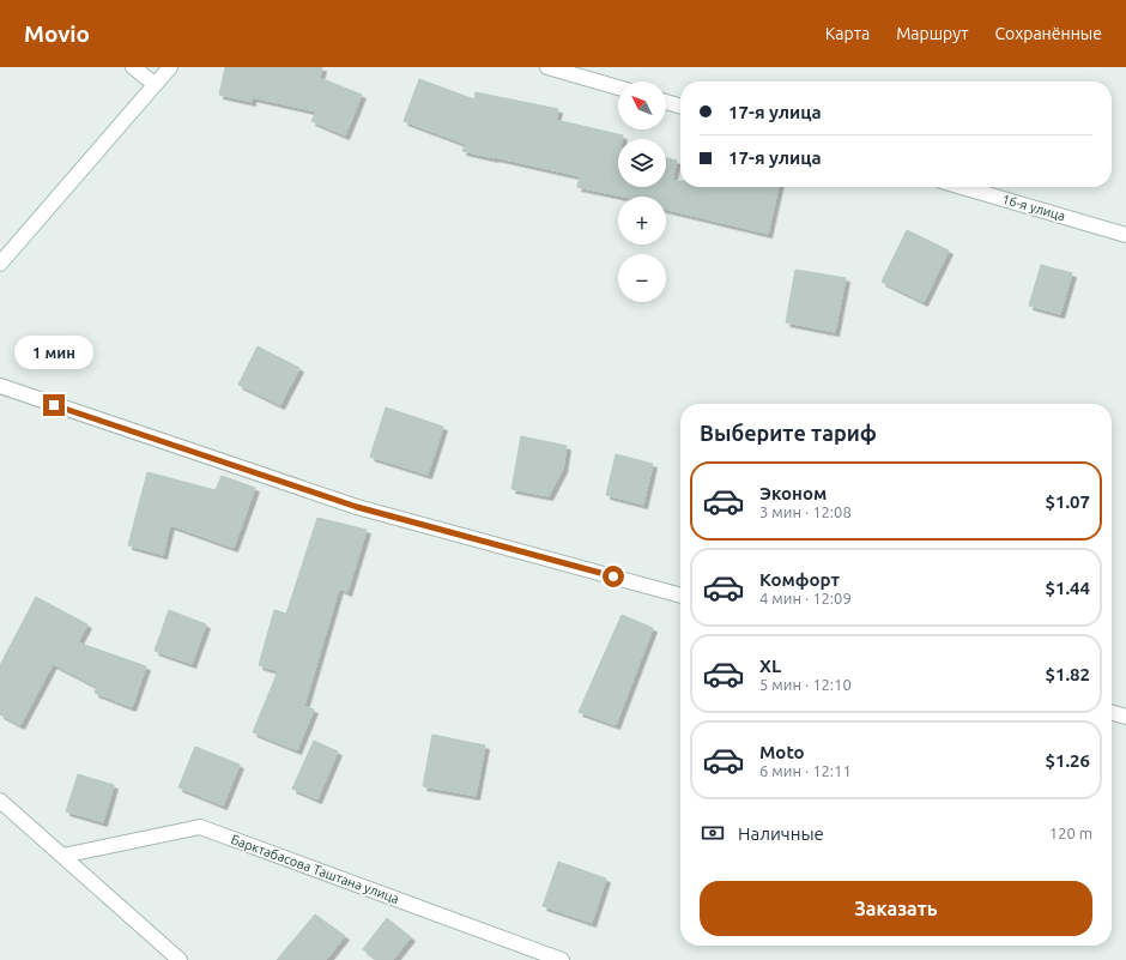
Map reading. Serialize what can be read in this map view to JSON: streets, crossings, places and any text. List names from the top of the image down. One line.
{"streets":{"street":["16-я улица","Барктабасова Таштана улица"]},"north":"top left","page":{"header":"Movio","nav":["Карта","Маршрут","Сохранённые"],"map_buttons":["+","−"],"banner":["17-я улица","17-я улица"],"bubble":"1 мин","heading":"Выберите тариф","list":[{"name":"Эконом","note":"3 мин · 12:08","value":"$1.07"},{"name":"Комфорт","note":"4 мин · 12:09","value":"$1.44"},{"name":"XL","note":"5 мин · 12:10","value":"$1.82"},{"name":"Moto","note":"6 мин · 12:11","value":"$1.26"}],"pay":["Наличные","120 m"],"buttons":"Заказать"}}
